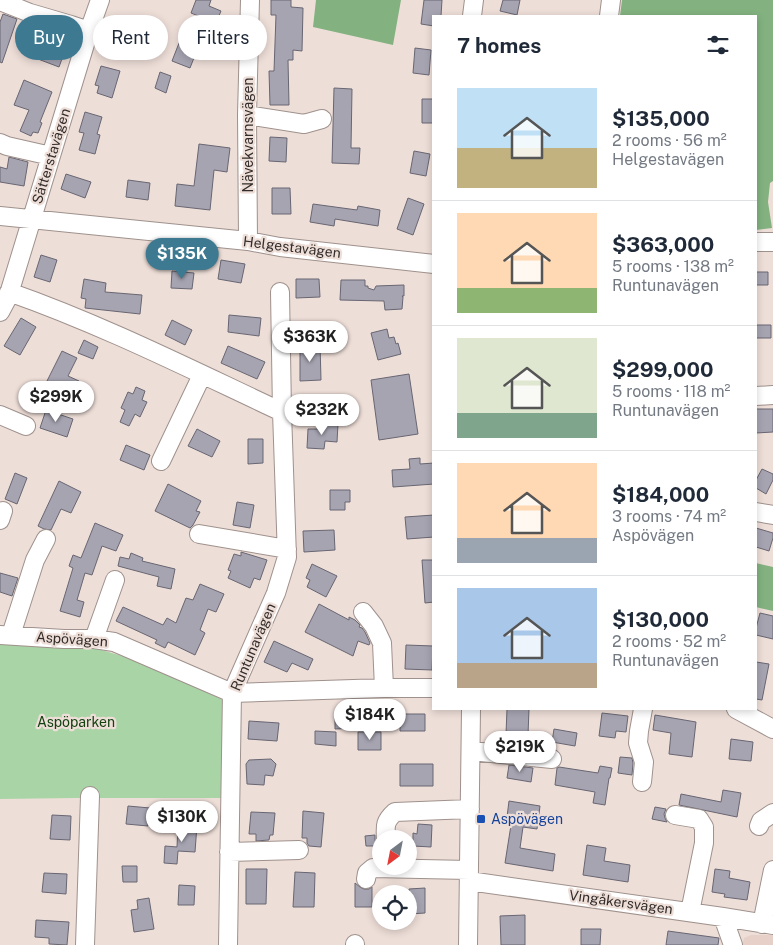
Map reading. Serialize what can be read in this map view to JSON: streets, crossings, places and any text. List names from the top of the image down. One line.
{"streets":{"street":["Nävekvarnsvägen","Sätterstavägen","Helgestavägen","Aspövägen","Runtunavägen","Vingåkersvägen"]},"crossings":[["Nävekvarnsvägen","Helgestavägen"],["Sätterstavägen","Helgestavägen"],["Aspövägen","Runtunavägen"]],"parks":["Aspöparken"],"places":{"transit":["Aspövägen"]},"north":"bottom left","page":{"chip":["Buy","Rent","Filters"],"heading":"7 homes","list":[{"name":"$135,000","note":"2 rooms · 56 m² · Helgestavägen"},{"name":"$363,000","note":"5 rooms · 138 m² · Runtunavägen"},{"name":"$299,000","note":"5 rooms · 118 m² · Runtunavägen"},{"name":"$184,000","note":"3 rooms · 74 m² · Aspövägen"},{"name":"$130,000","note":"2 rooms · 52 m² · Runtunavägen"}],"price":["$135K","$363K","$299K","$232K","$184K","$219K","$130K"]}}
